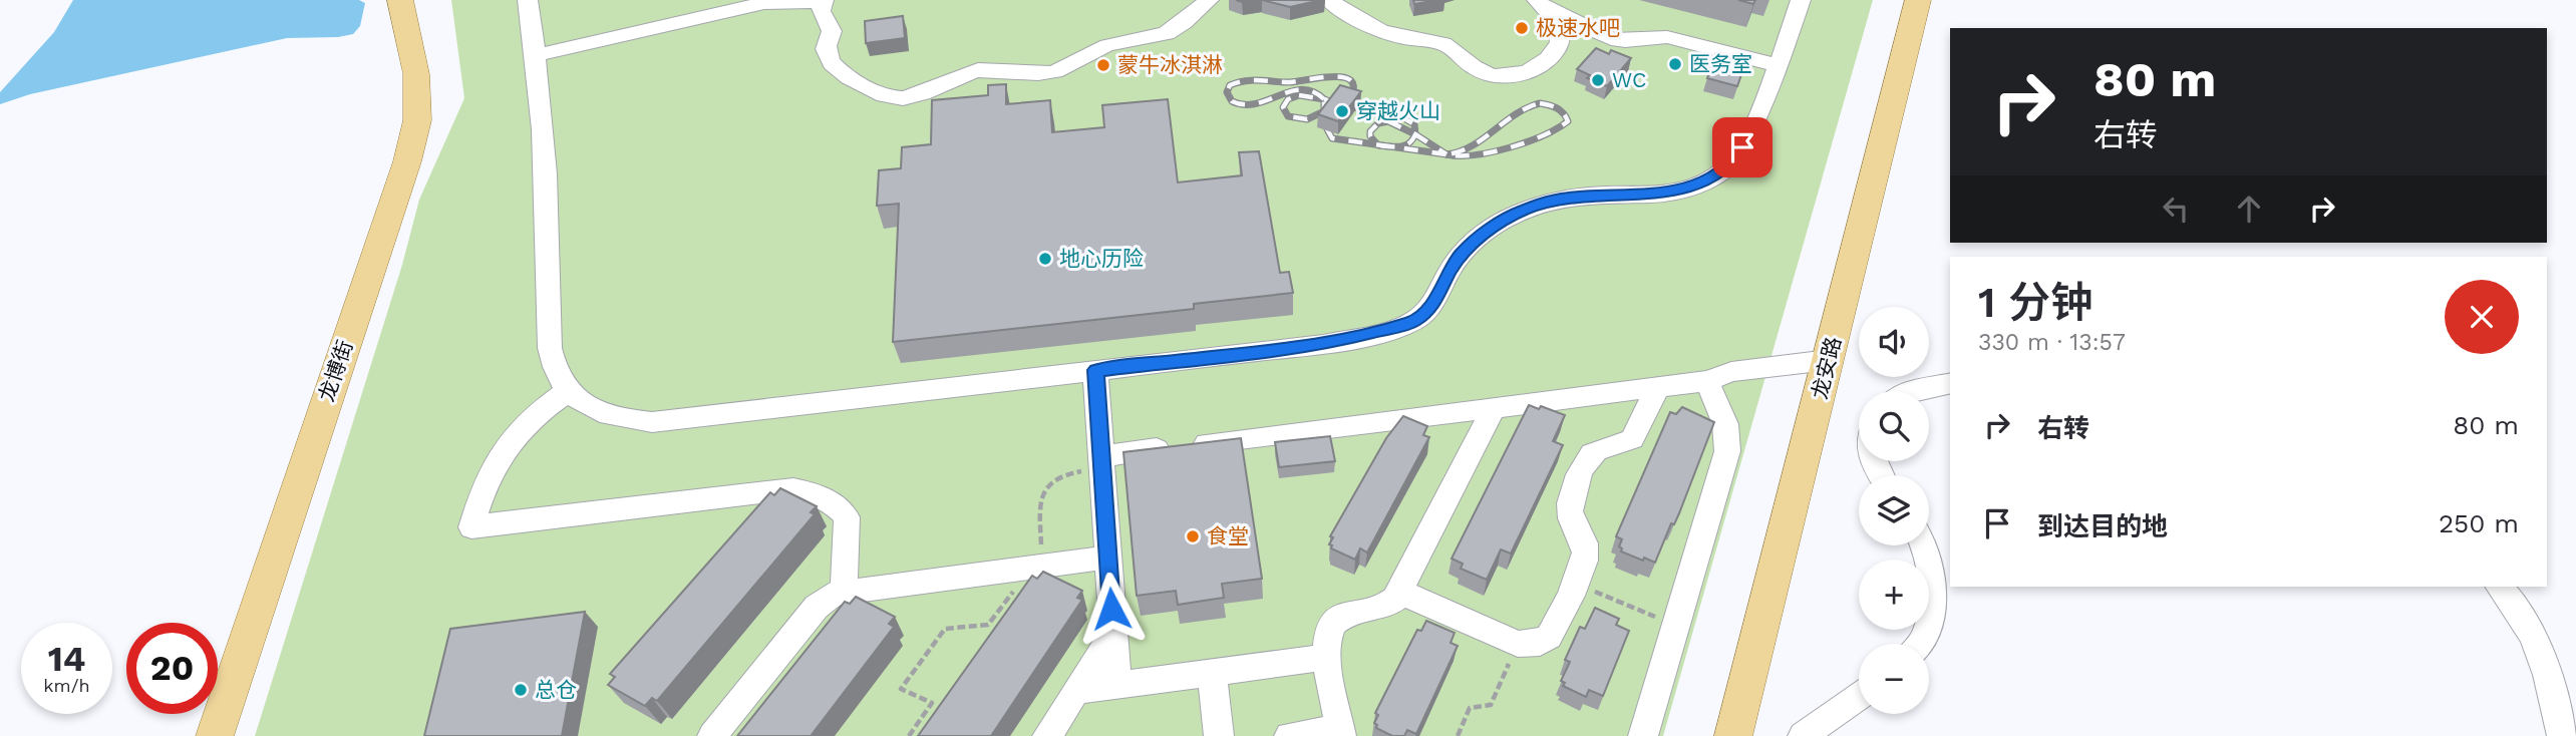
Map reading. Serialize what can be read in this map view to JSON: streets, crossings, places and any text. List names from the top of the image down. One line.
{"streets":{"main road":["龙安路","龙博街"]},"places":["极速水吧","医务室","蒙牛冰淇淋","WC","穿越火山","地心历险","食堂","总仓"],"page":{"turn":["80 m","右转"],"heading":["1 分钟","330 m · 13:57"],"map_buttons":["+","−"],"list":[{"name":"右转","value":"80 m"},{"name":"到达目的地","value":"250 m"}],"speed":"14 km/h","limit":"20"}}
